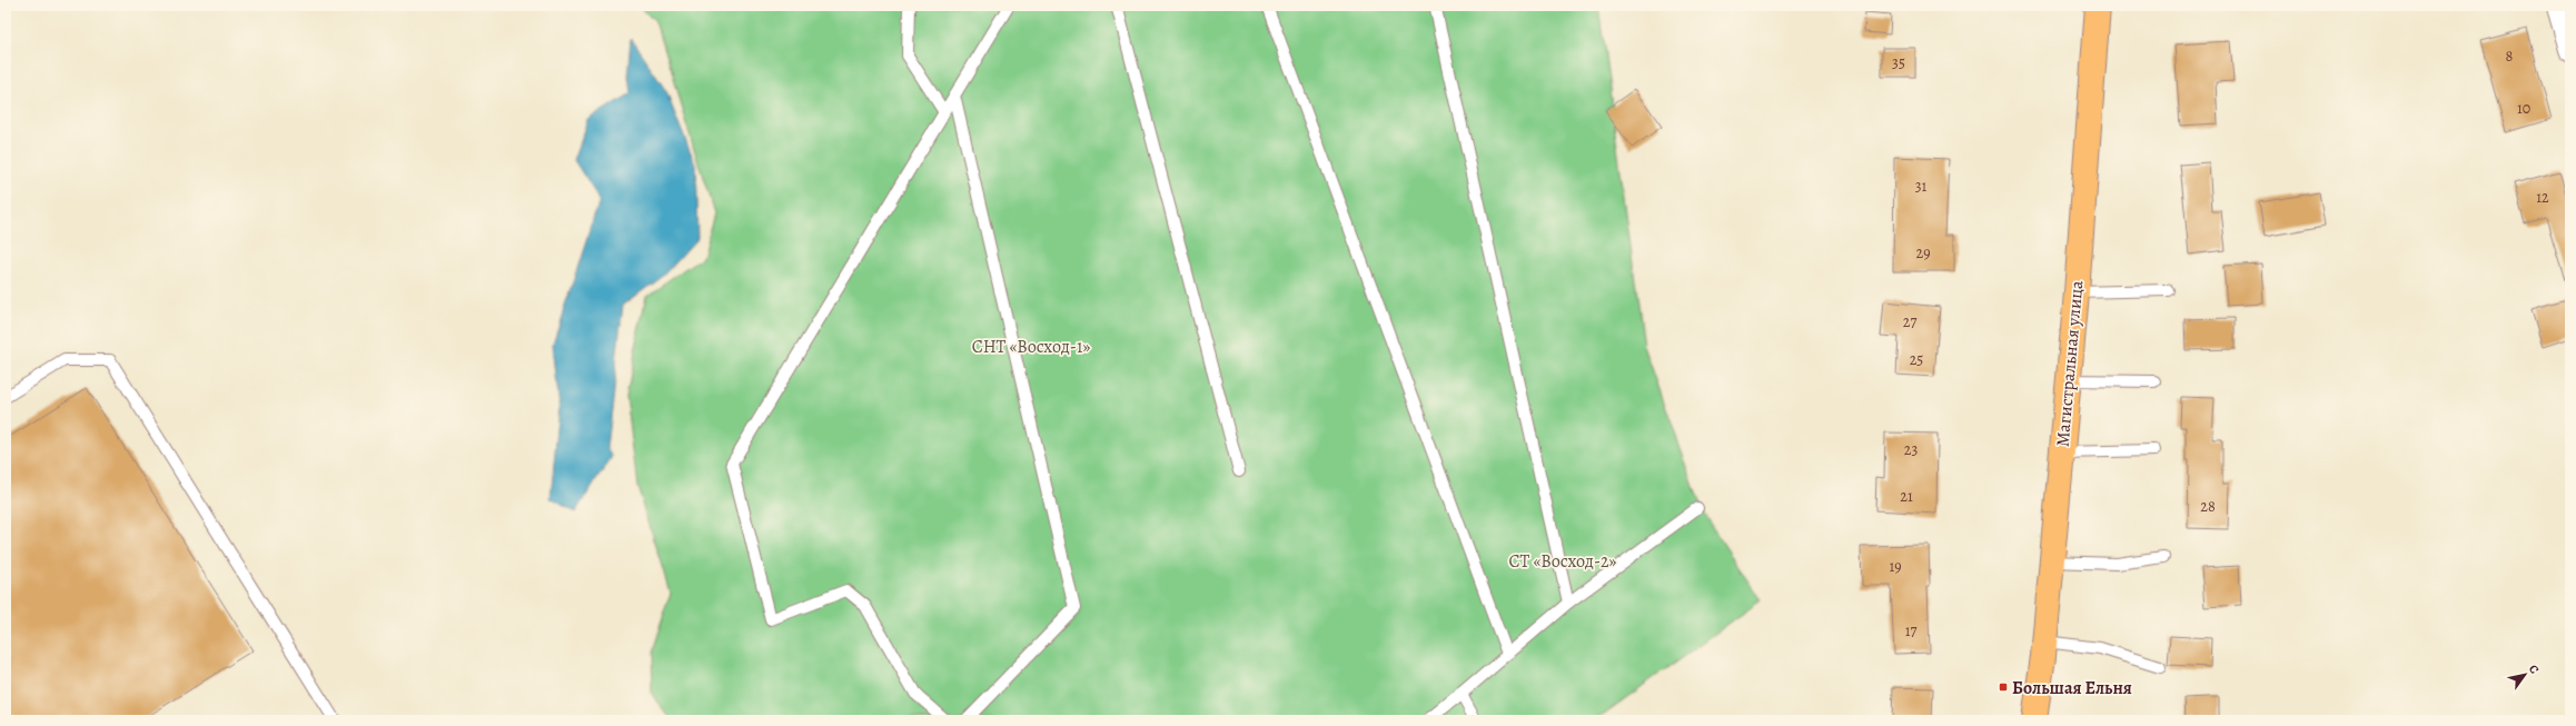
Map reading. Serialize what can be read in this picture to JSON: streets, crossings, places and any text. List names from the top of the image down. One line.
{"streets":{"main road":["Магистральная улица"]},"parks":["СНТ «Восход-1»","СТ «Восход-2»"],"places":{"transit":["Большая Ельня"]},"house_numbers":["8","35","10","31","12","29","27","25","23","21","28","19","17"],"north":"top right"}
